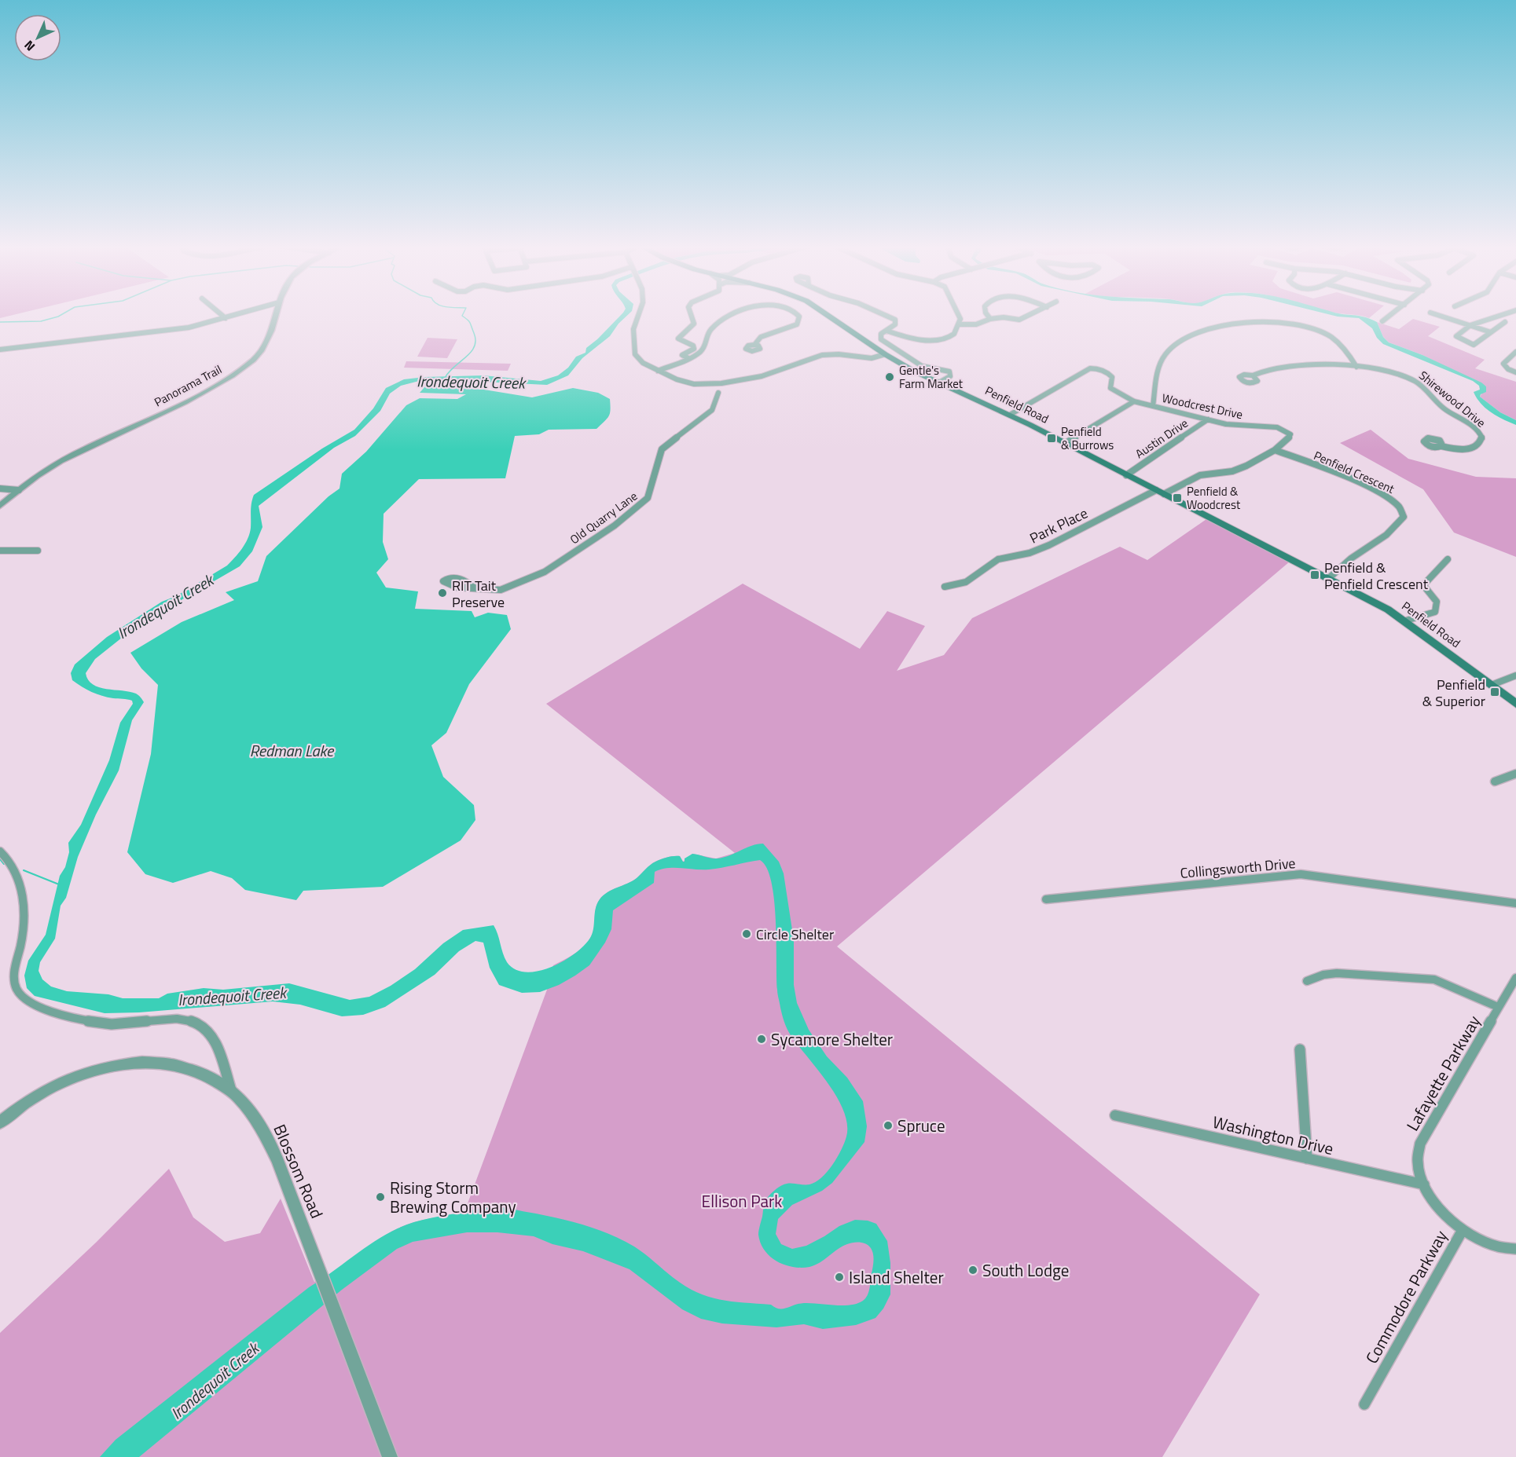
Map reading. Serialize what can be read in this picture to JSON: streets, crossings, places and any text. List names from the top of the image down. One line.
{"streets":{"main road":["Penfield Road"],"street":["Panorama Trail","Shirewood Drive","Woodcrest Drive","Austin Drive","Penfield Crescent","Old Quarry Lane","Park Place","Collingsworth Drive","Lafayette Parkway","Washington Drive","Blossom Road","Commodore Parkway"]},"crossings":[["Penfield Road","Woodcrest Drive"],["Penfield Road","Austin Drive"],["Penfield Road","Penfield Crescent"],["Penfield Road","Park Place"],["Woodcrest Drive","Austin Drive"],["Woodcrest Drive","Penfield Crescent"],["Woodcrest Drive","Park Place"],["Lafayette Parkway","Washington Drive"],["Lafayette Parkway","Commodore Parkway"]],"water":["Irondequoit Creek","Redman Lake"],"parks":["Ellison Park"],"places":{"other":["Gentle's Farm Market","RIT Tait Preserve","Circle Shelter","Sycamore Shelter","Spruce","Rising Storm Brewing Company","South Lodge","Island Shelter"],"transit":["Penfield & Burrows","Penfield & Woodcrest","Penfield & Penfield Crescent","Penfield & Superior"]},"north":"bottom left"}
